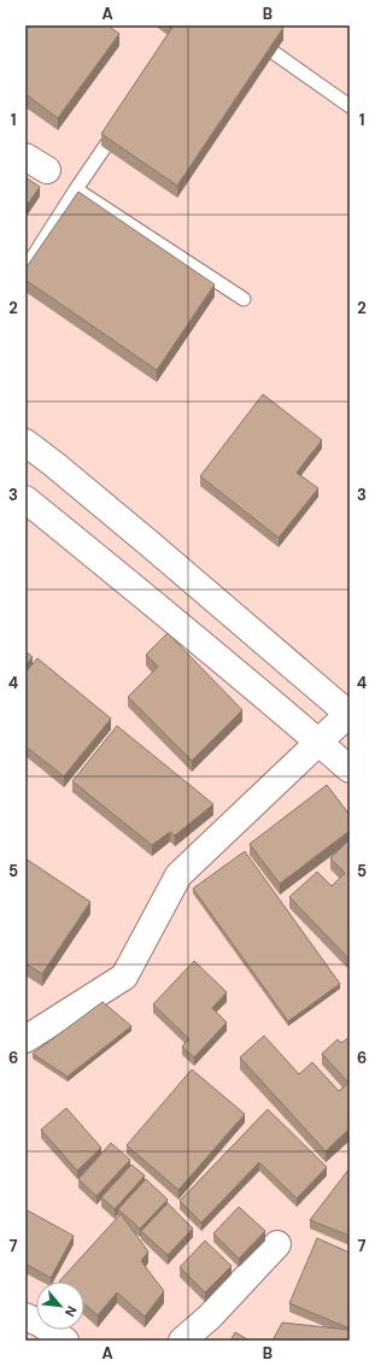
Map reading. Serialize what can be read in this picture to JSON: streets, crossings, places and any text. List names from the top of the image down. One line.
{"north":"bottom right","grid":{"columns":["A","B"],"rows":["1","2","3","4","5","6","7"]}}
